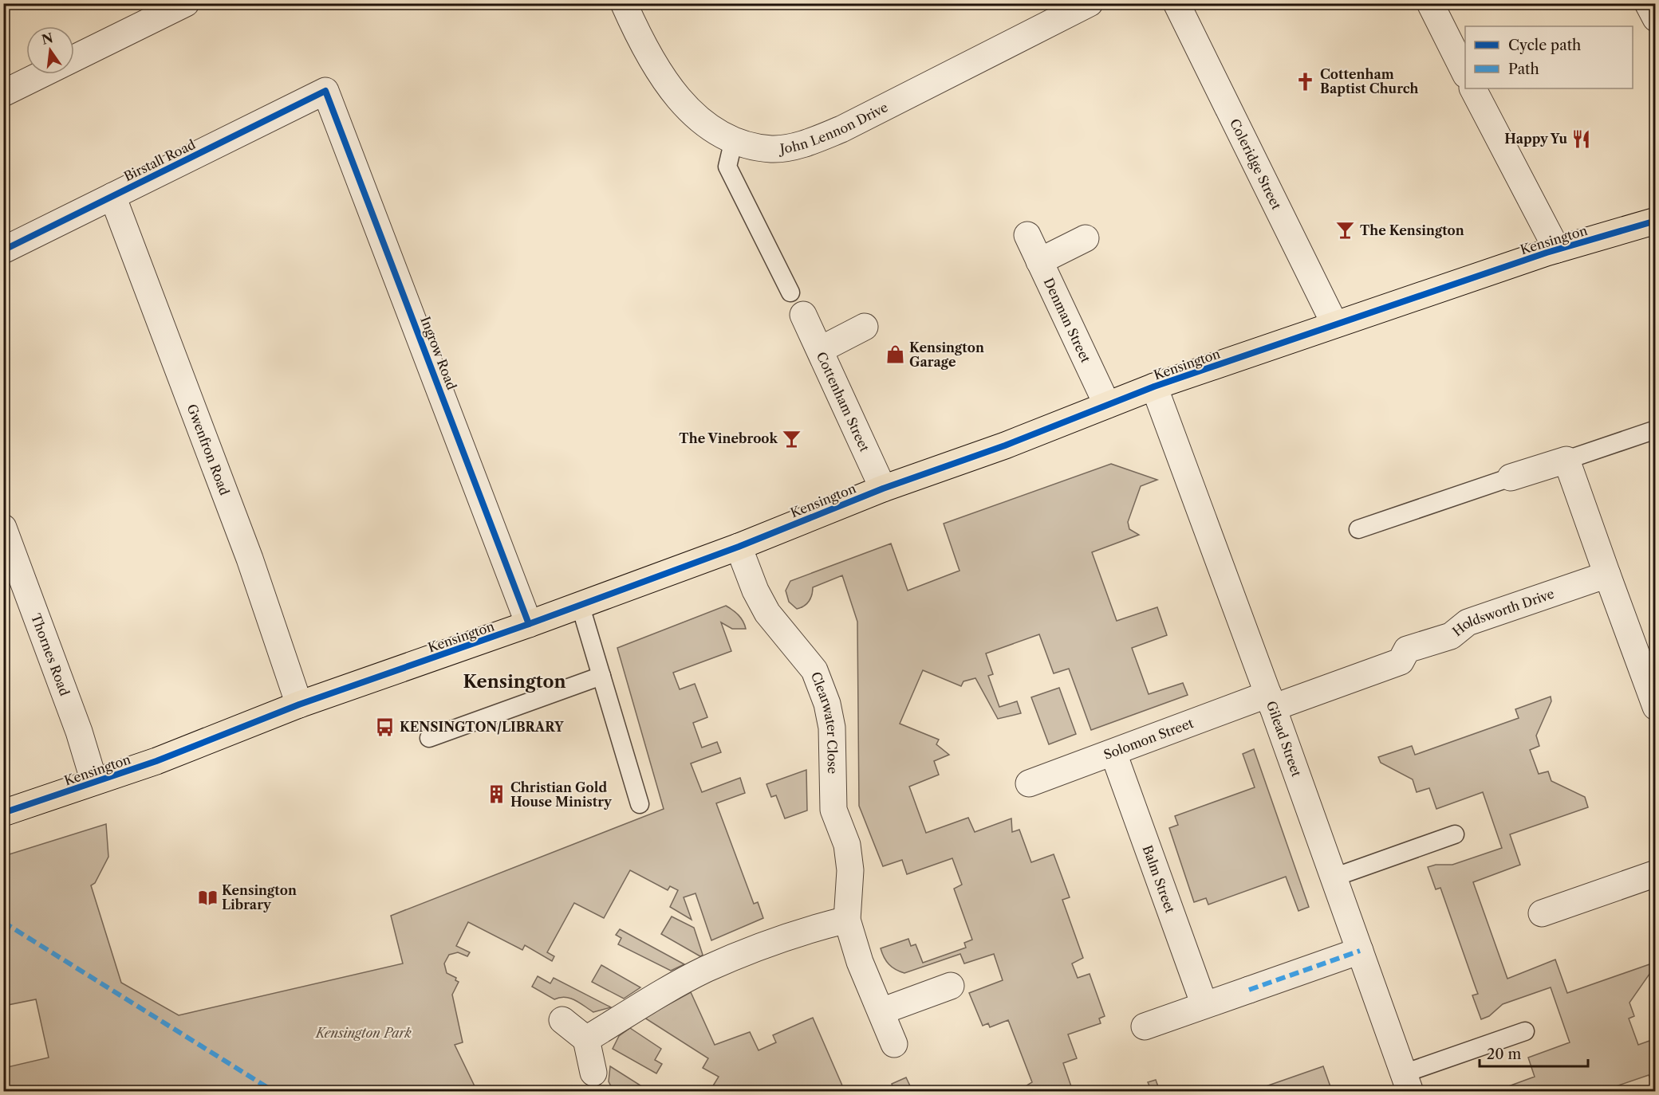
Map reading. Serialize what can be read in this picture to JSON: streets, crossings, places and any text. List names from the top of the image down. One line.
{"streets":{"main road":["Kensington"],"street":["John Lennon Drive","Birstall Road","Coleridge Street","Denman Street","Ingrow Road","Cottenham Street","Gwenfron Road","Holdsworth Drive","Thornes Road","Clearwater Close","Gilead Street","Solomon Street","Balm Street"]},"crossings":[["Birstall Road","Ingrow Road"],["Birstall Road","Gwenfron Road"],["Coleridge Street","Kensington"],["Kensington","Denman Street"],["Kensington","Ingrow Road"],["Kensington","Cottenham Street"],["Kensington","Gwenfron Road"],["Kensington","Thornes Road"],["Kensington","Clearwater Close"],["Kensington","Gilead Street"],["Holdsworth Drive","Gilead Street"],["Holdsworth Drive","Solomon Street"],["Gilead Street","Solomon Street"],["Solomon Street","Balm Street"]],"districts":["Kensington"],"parks":["Kensington Park"],"places":{"church":["Cottenham Baptist Church"],"restaurant":["Happy Yu"],"bar":["The Kensington","The Vinebrook"],"shop":["Kensington Garage"],"bus stop":["KENSINGTON/LIBRARY"],"building":["Christian Gold House Ministry"],"library":["Kensington Library"]},"legend":["Cycle path","Path"],"scale_bar":"20 m","north":"top"}
